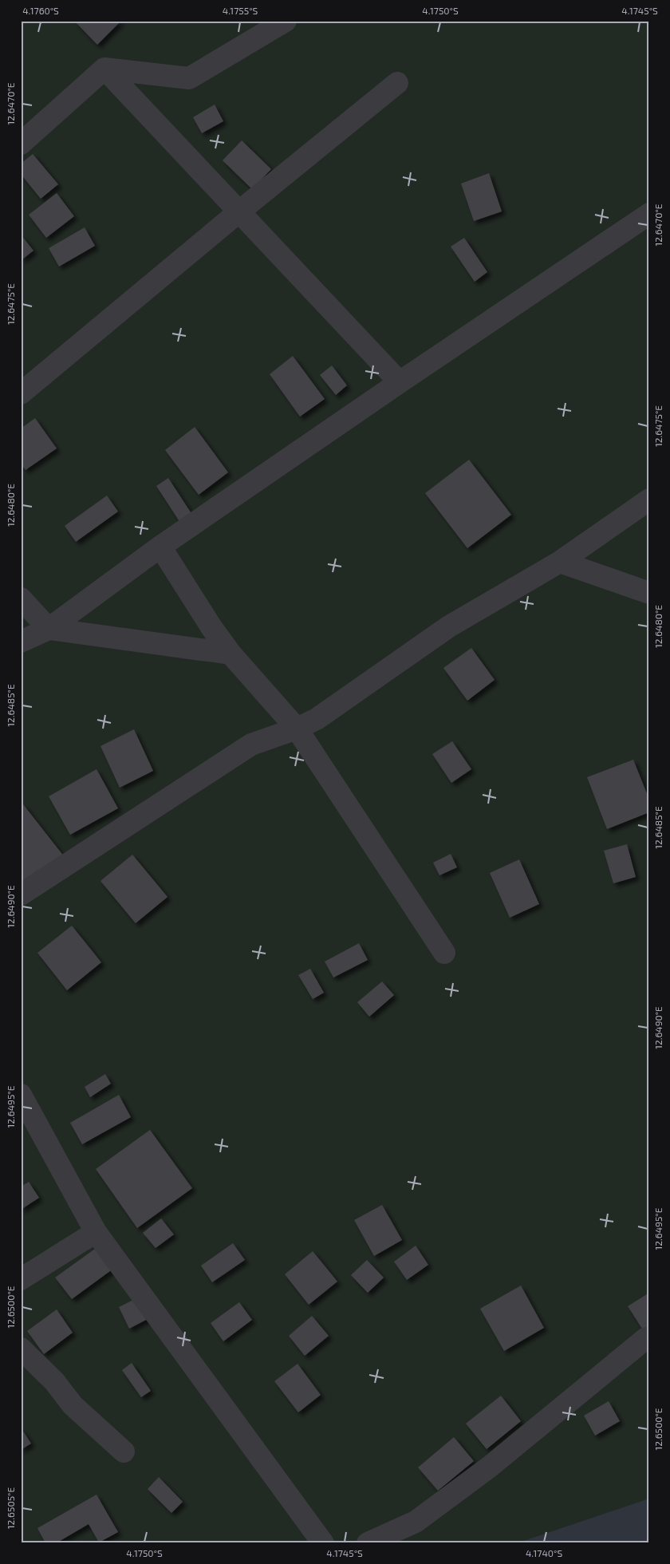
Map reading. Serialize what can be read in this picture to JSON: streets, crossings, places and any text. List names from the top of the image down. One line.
{"coordinates":["4.1760°S","4.1755°S","4.1750°S","4.1745°S","12.6470°E","12.6475°E","12.6480°E","12.6485°E","12.6490°E","12.6495°E","12.6500°E","12.6505°E","4.1740°S"]}
